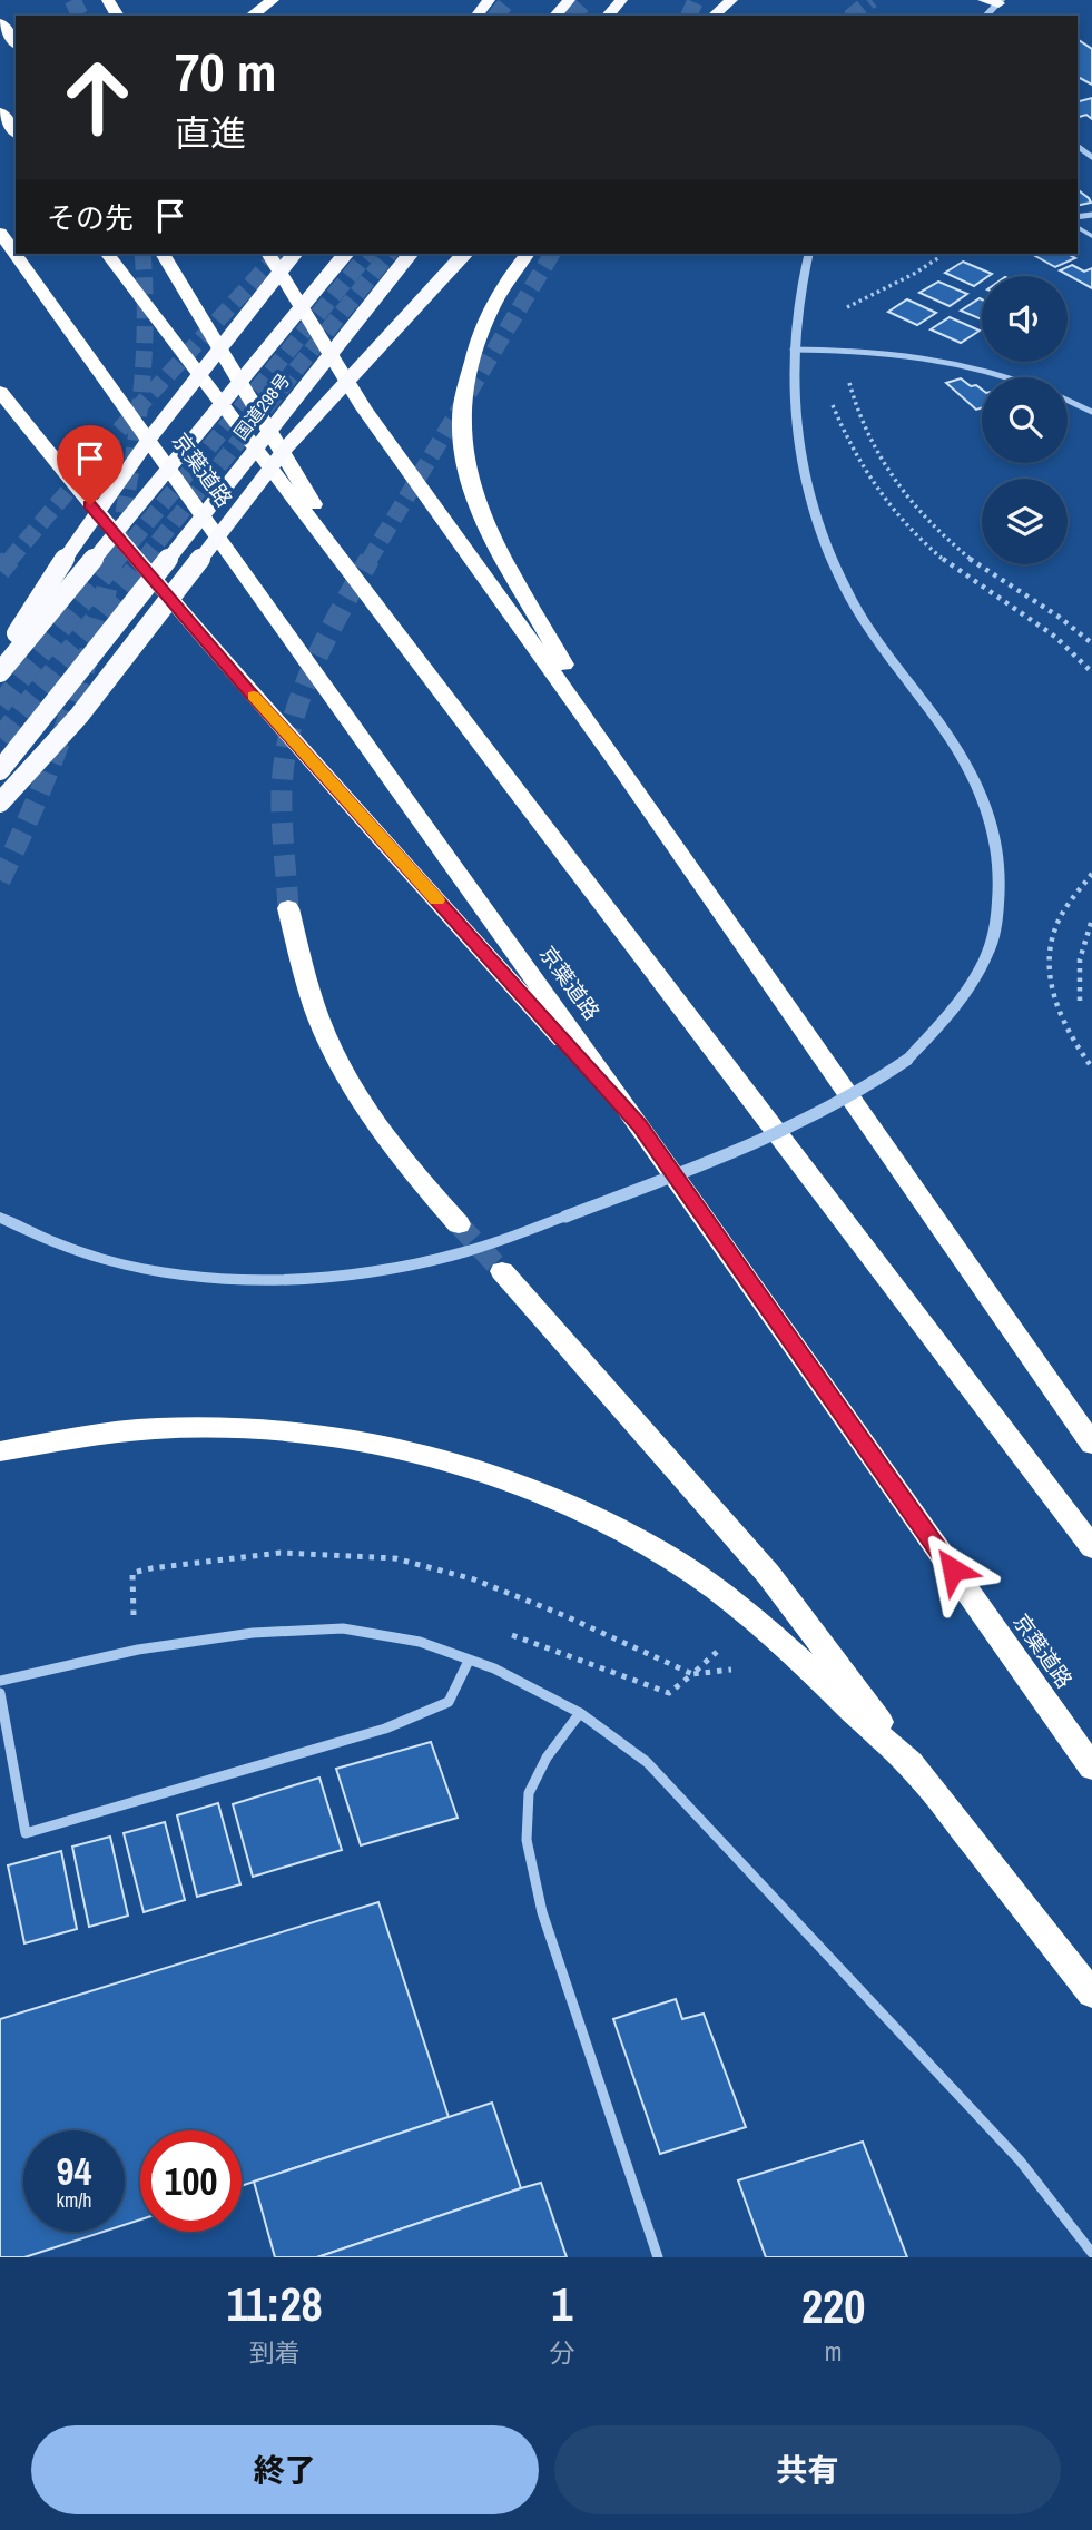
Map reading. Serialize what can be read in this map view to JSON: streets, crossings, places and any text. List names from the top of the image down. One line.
{"streets":{"highway":["国道298号","京葉道路"]},"page":{"turn":["70 m","直進"],"then":"その先","speed":"94 km/h","limit":"100","eta":["11:28","到着","1","分","220","m"],"buttons":["終了","共有"]}}
